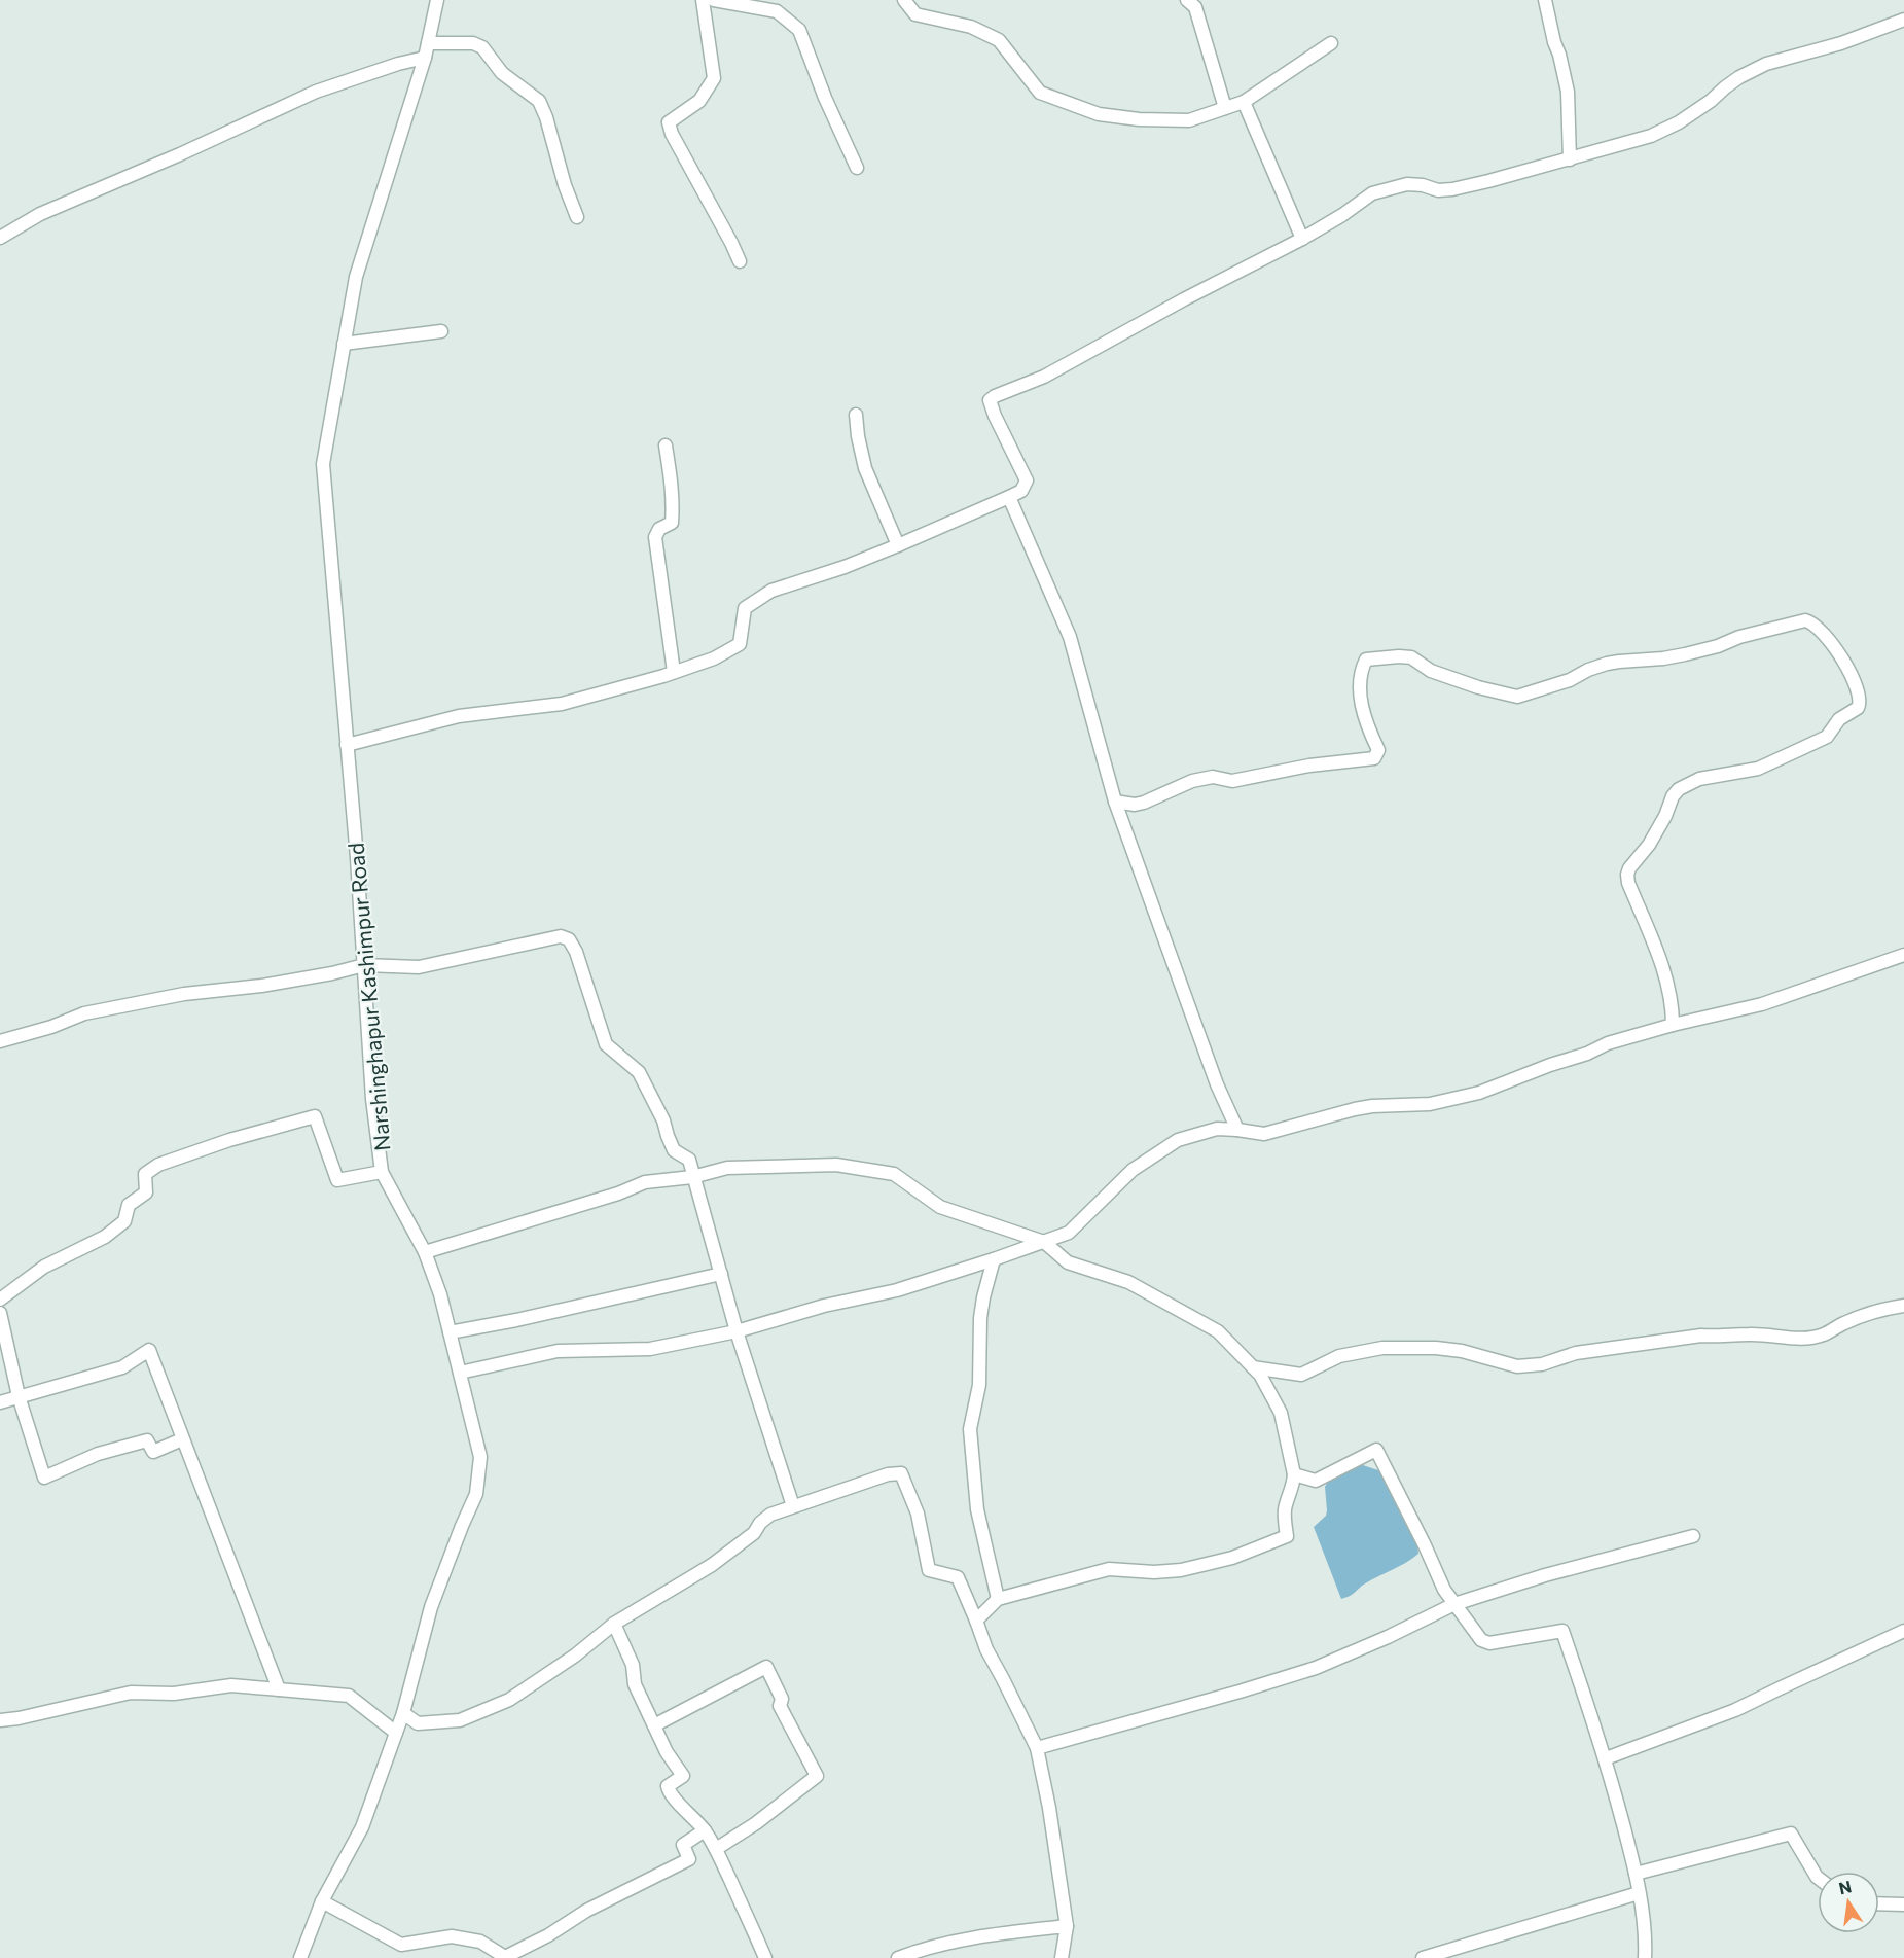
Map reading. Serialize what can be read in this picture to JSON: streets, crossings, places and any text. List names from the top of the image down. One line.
{"streets":{"street":["Narshinghapur Kashimpur Road"]},"north":"top"}
